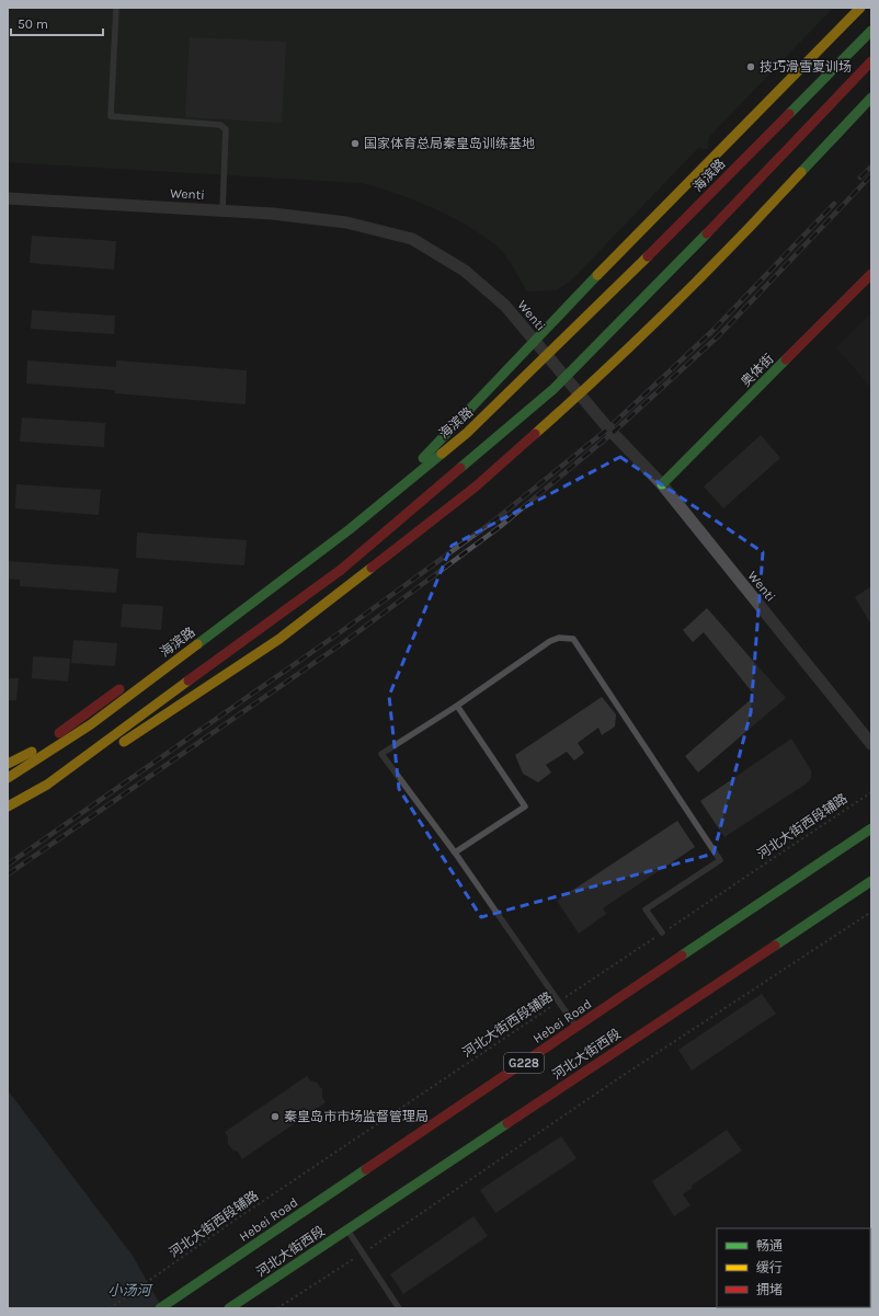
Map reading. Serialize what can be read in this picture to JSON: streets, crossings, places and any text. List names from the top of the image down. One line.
{"streets":{"main road":["海滨路","奥体街","Hebei Road","河北大街西段","G228"],"street":["Wenti"],"path":["河北大街西段辅路"]},"crossings":[["海滨路","Wenti"],["Wenti","奥体街"]],"water":["小汤河"],"places":["技巧滑雪夏训场","国家体育总局秦皇岛训练基地","秦皇岛市市场监督管理局"],"legend":["畅通","缓行","拥堵"],"scale_bar":"50 m"}
